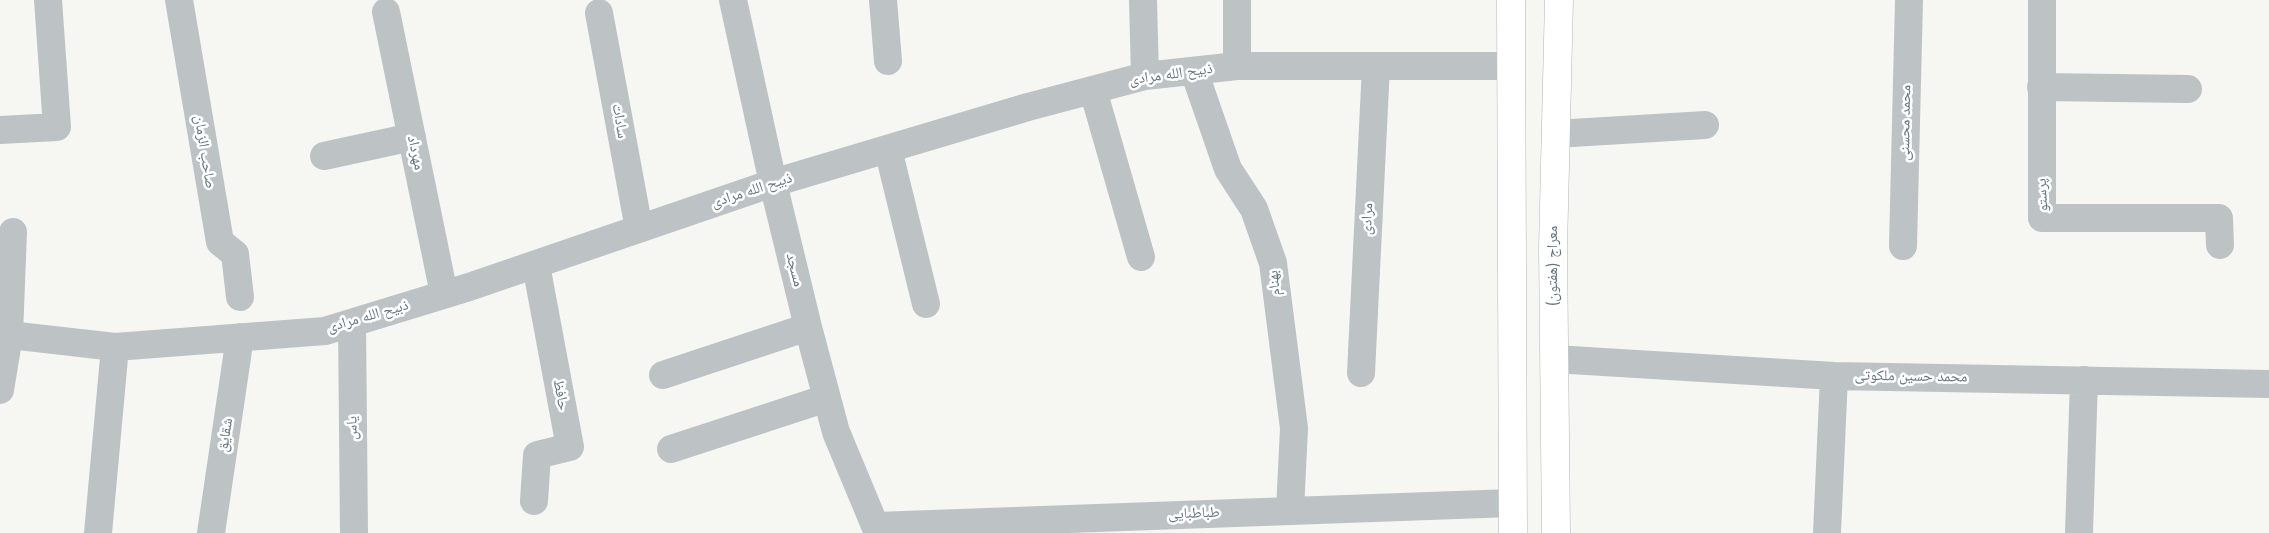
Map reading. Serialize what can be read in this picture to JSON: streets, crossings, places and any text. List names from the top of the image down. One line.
{"streets":{"main road":["معراج (هفتون)"],"street":["ذبیح الله مرادی","سادات","محمد محسنی","صاحب الزمان","مهرداد","پرستو","مرادی","مسجد","بهنام","محمد حسین ملکوتی","حافظ","یاس","شقایق","طباطبایی"]},"crossings":[["ذبیح الله مرادی","سادات"],["ذبیح الله مرادی","مهرداد"],["ذبیح الله مرادی","مرادی"],["ذبیح الله مرادی","مسجد"],["ذبیح الله مرادی","بهنام"],["ذبیح الله مرادی","حافظ"],["ذبیح الله مرادی","یاس"],["ذبیح الله مرادی","شقایق"],["معراج (هفتون)","محمد حسین ملکوتی"],["مسجد","طباطبایی"],["بهنام","طباطبایی"]]}
